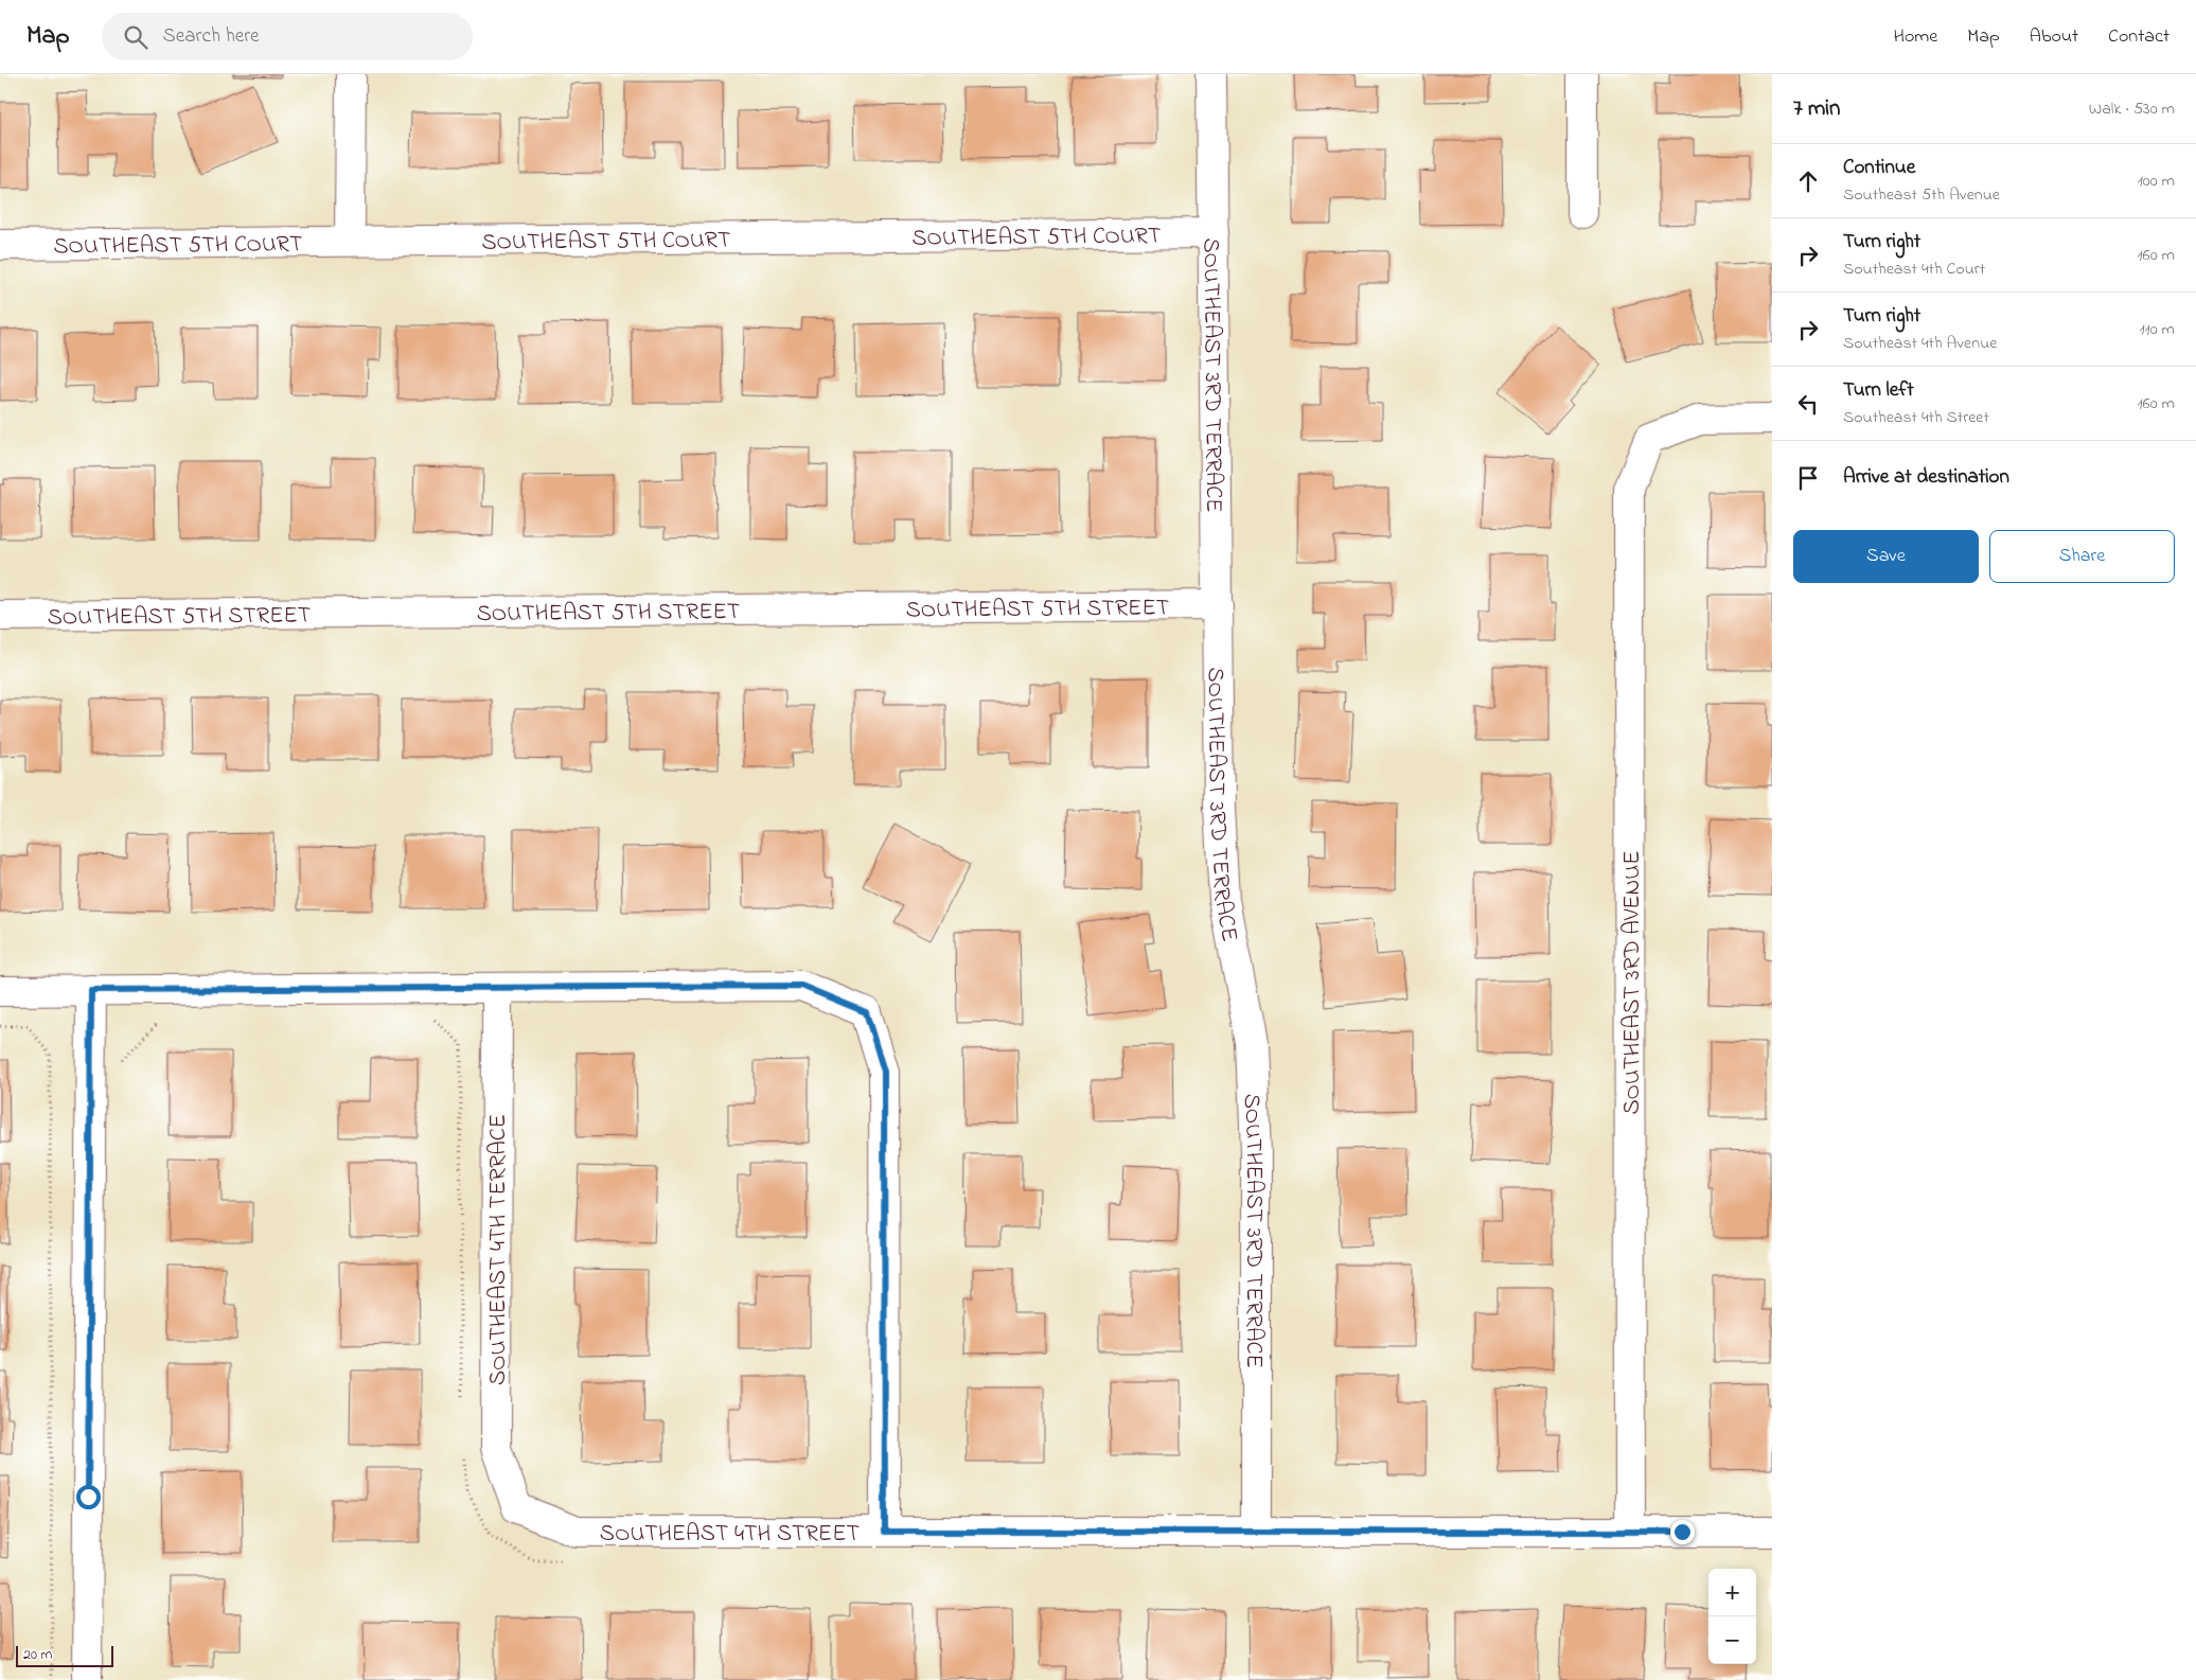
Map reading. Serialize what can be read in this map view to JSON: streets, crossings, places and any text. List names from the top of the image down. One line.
{"streets":{"street":["SOUTHEAST 5TH COURT","SOUTHEAST 3RD TERRACE","SOUTHEAST 5TH STREET","SOUTHEAST 3RD AVENUE","SOUTHEAST 4TH TERRACE","SOUTHEAST 4TH STREET"]},"crossings":[["SOUTHEAST 5TH COURT","SOUTHEAST 3RD TERRACE"],["SOUTHEAST 3RD TERRACE","SOUTHEAST 5TH STREET"],["SOUTHEAST 3RD TERRACE","SOUTHEAST 4TH STREET"],["SOUTHEAST 3RD AVENUE","SOUTHEAST 4TH STREET"],["SOUTHEAST 4TH TERRACE","SOUTHEAST 4TH STREET"]],"scale_bar":"20 m","page":{"header":"Map","search":"Search here","nav":["Home","Map","About","Contact"],"heading":["7 min","Walk · 530 m"],"list":[["Continue","Southeast 5th Avenue","100 m"],["Turn right","Southeast 4th Court","160 m"],["Turn right","Southeast 4th Avenue","110 m"],["Turn left","Southeast 4th Street","160 m"],"Arrive at destination"],"buttons":["Save","Share"],"map_buttons":["+","−"],"scale":"20 m"}}
